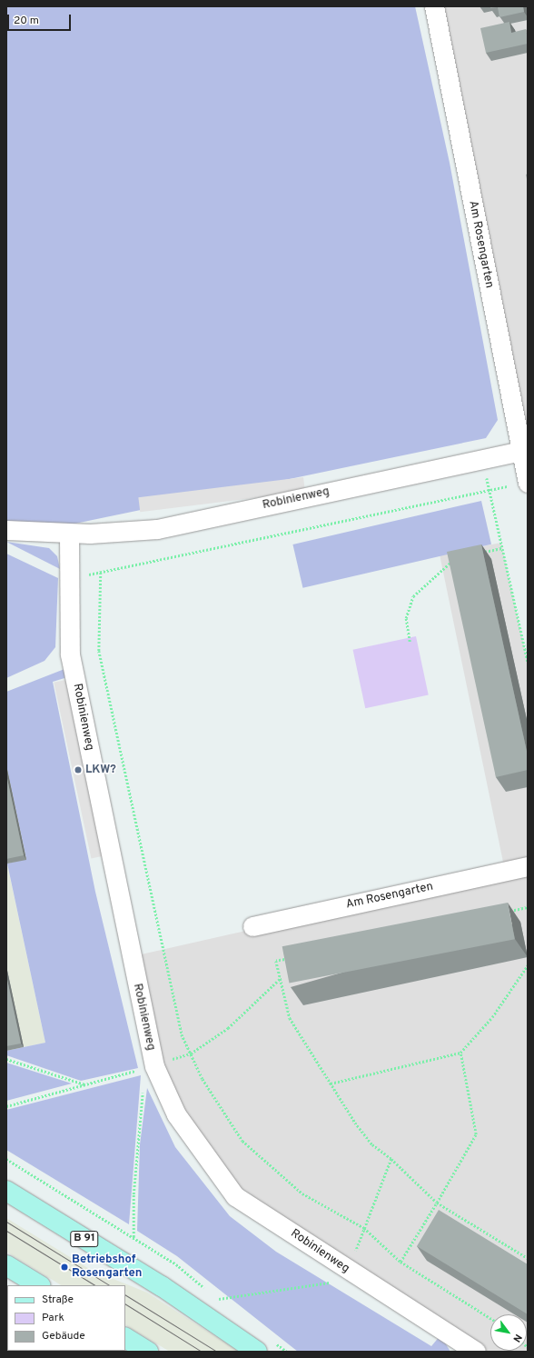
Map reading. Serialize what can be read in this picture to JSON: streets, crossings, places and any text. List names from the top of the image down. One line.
{"streets":{"main road":["B 91"],"street":["Am Rosengarten","Robinienweg"]},"crossings":[["Am Rosengarten","Robinienweg"]],"places":["LKW?","Betriebshof Rosengarten"],"legend":["Straße","Park","Gebäude"],"scale_bar":"20 m","north":"bottom right"}
